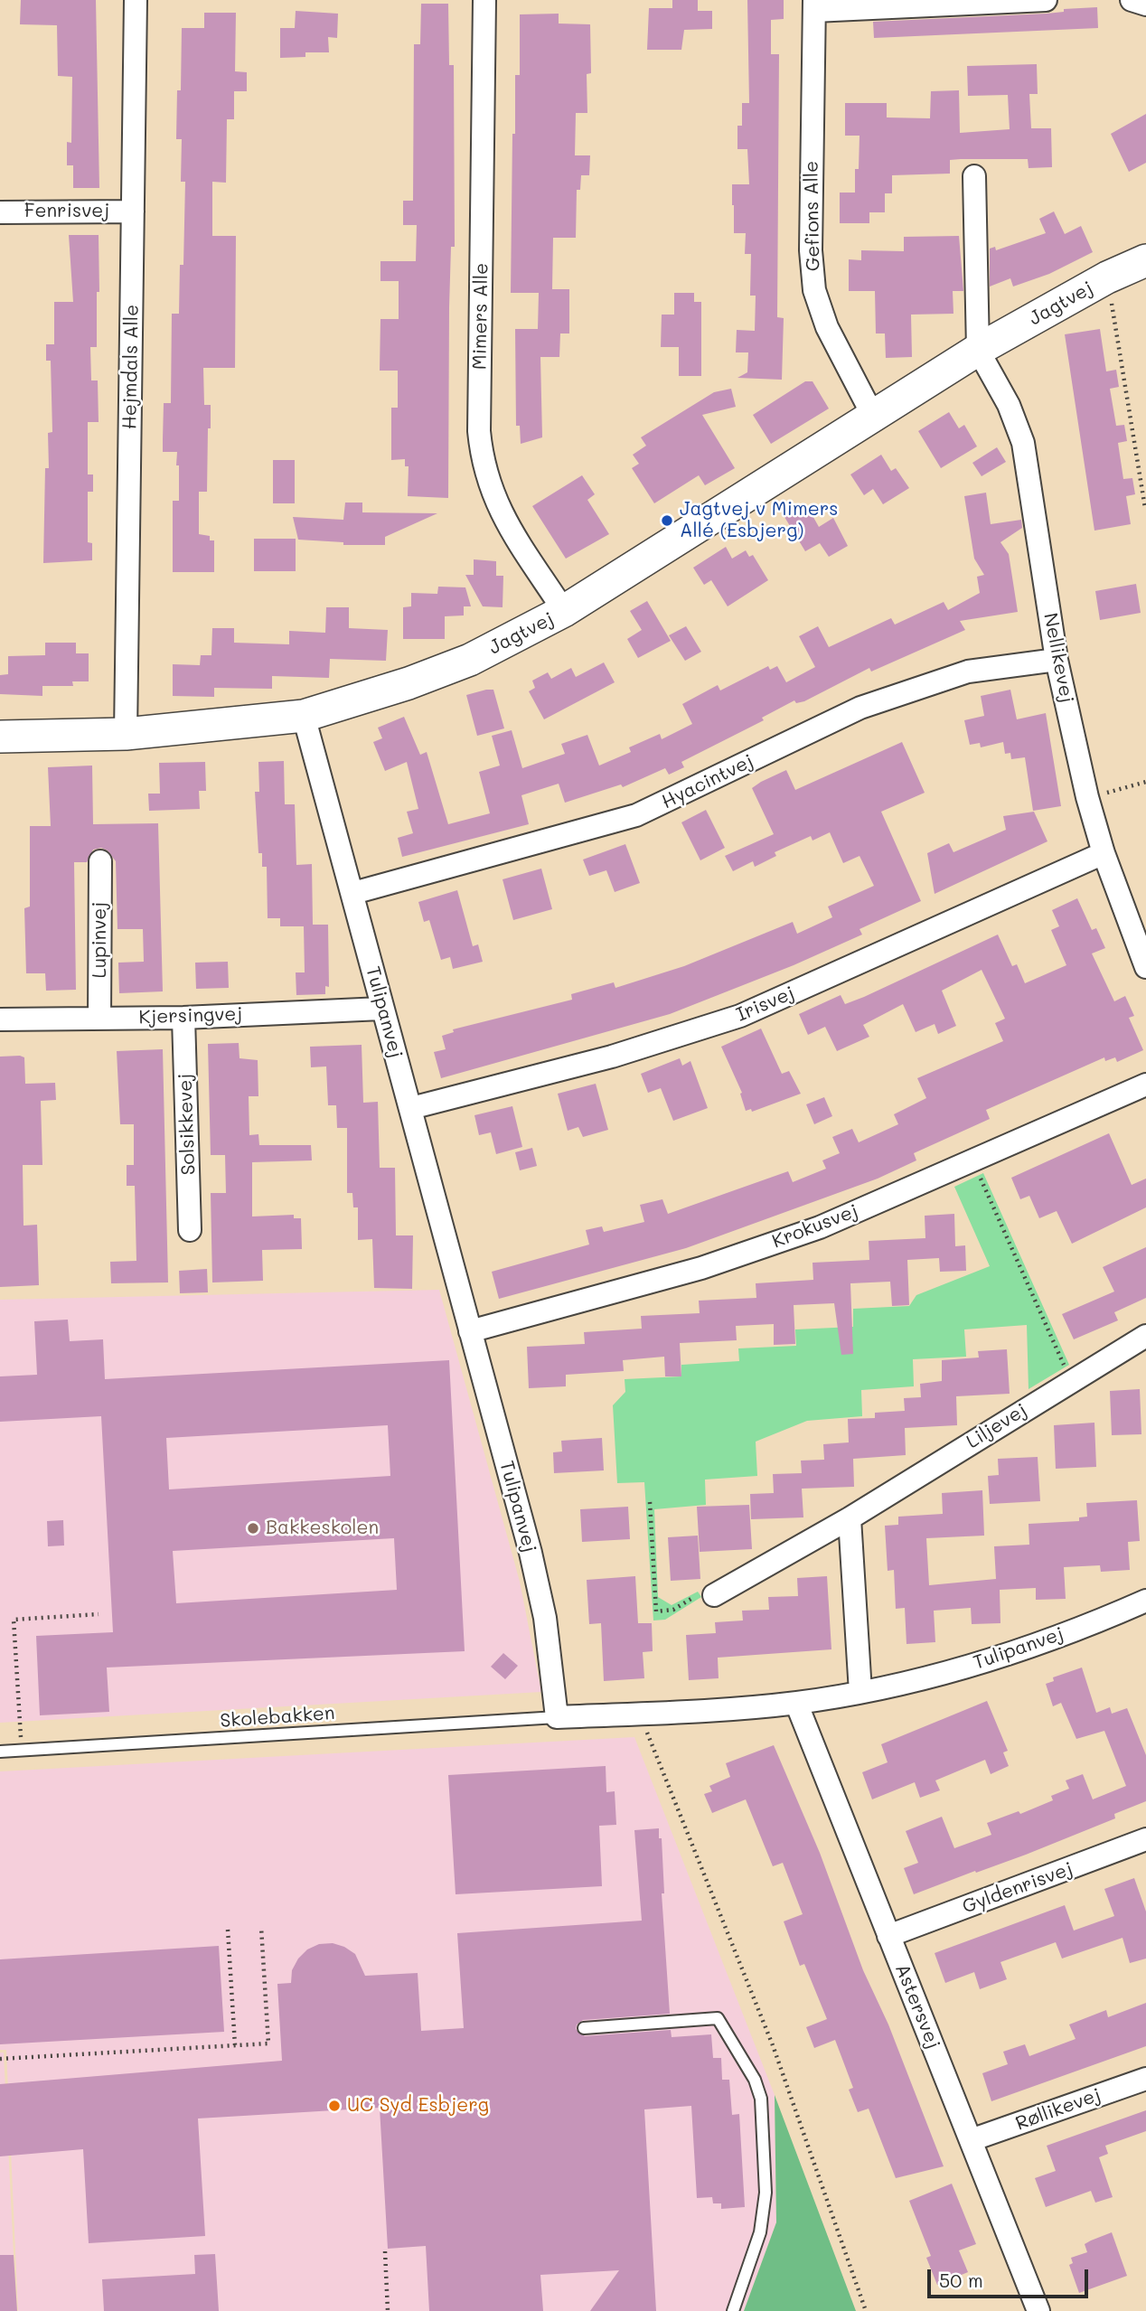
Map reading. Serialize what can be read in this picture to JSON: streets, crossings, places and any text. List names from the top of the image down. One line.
{"streets":{"street":["Fenrisvej","Gefions Alle","Jagtvej","Mimers Alle","Hejmdals Alle","Nellikevej","Hyacintvej","Lupinvej","Irisvej","Tulipanvej","Kjersingvej","Solsikkevej","Krokusvej","Liljevej","Gyldenrisvej","Astersvej","Røllikevej"],"lane":["Skolebakken"]},"crossings":[["Fenrisvej","Hejmdals Alle"],["Gefions Alle","Jagtvej"],["Jagtvej","Mimers Alle"],["Jagtvej","Hejmdals Alle"],["Jagtvej","Nellikevej"],["Jagtvej","Tulipanvej"],["Nellikevej","Hyacintvej"],["Nellikevej","Irisvej"],["Hyacintvej","Tulipanvej"],["Lupinvej","Kjersingvej"],["Irisvej","Tulipanvej"],["Tulipanvej","Kjersingvej"],["Tulipanvej","Krokusvej"],["Tulipanvej","Skolebakken"],["Tulipanvej","Astersvej"],["Kjersingvej","Solsikkevej"],["Gyldenrisvej","Astersvej"],["Astersvej","Røllikevej"]],"places":["Jagtvej v Mimers Allé (Esbjerg)","Bakkeskolen","UC Syd Esbjerg"],"scale_bar":"50 m"}
